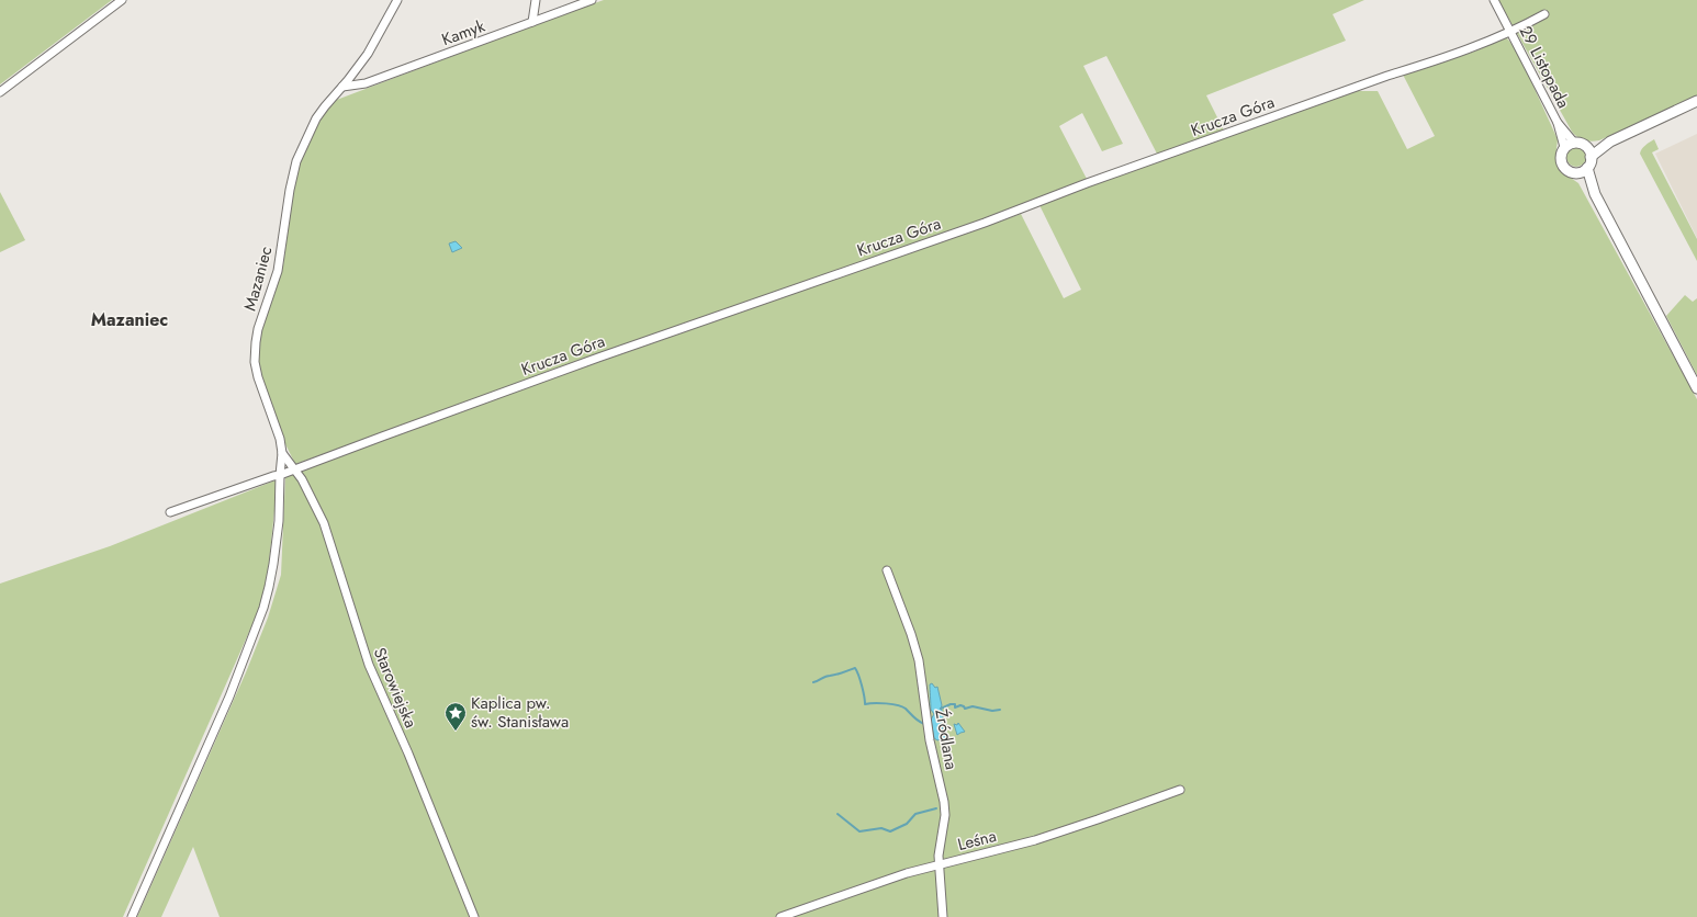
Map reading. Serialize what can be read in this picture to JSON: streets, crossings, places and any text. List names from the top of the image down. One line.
{"streets":{"street":["Kamyk","29 Listopada","Krucza Góra","Mazaniec","Starowiejska","Źródlana","Leśna"]},"crossings":[["Kamyk","Mazaniec"],["29 Listopada","Krucza Góra"],["Krucza Góra","Mazaniec"],["Krucza Góra","Starowiejska"],["Mazaniec","Starowiejska"],["Źródlana","Leśna"]],"districts":["Mazaniec"],"places":{"place":["Kaplica pw. św. Stanisława"]}}
